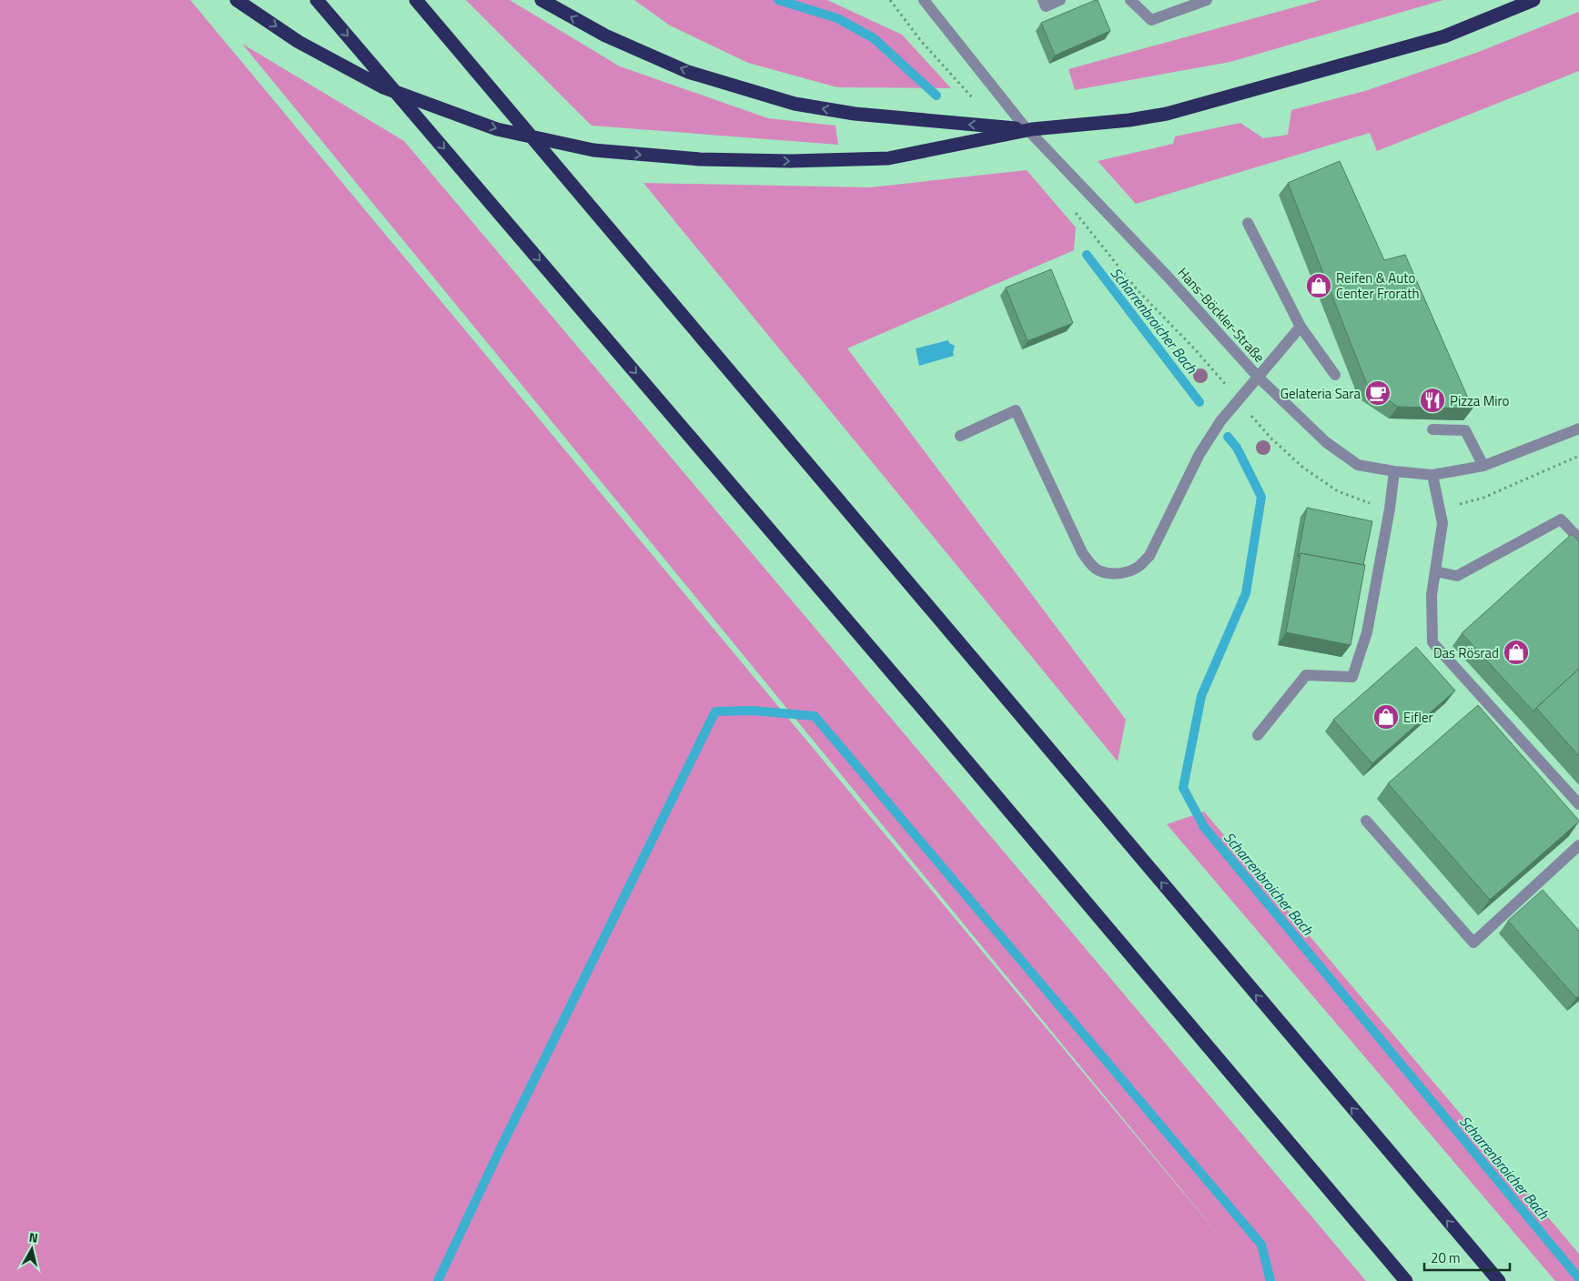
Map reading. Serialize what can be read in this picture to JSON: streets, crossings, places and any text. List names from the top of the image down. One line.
{"streets":{"street":["Hans-Böckler-Straße"]},"water":["Scharrenbroicher Bach"],"places":{"shop":["Reifen & Auto Center Frorath","Das Rösrad","Eifler"],"cafe":["Gelateria Sara"],"restaurant":["Pizza Miro"]},"scale_bar":"20 m","north":"top"}
